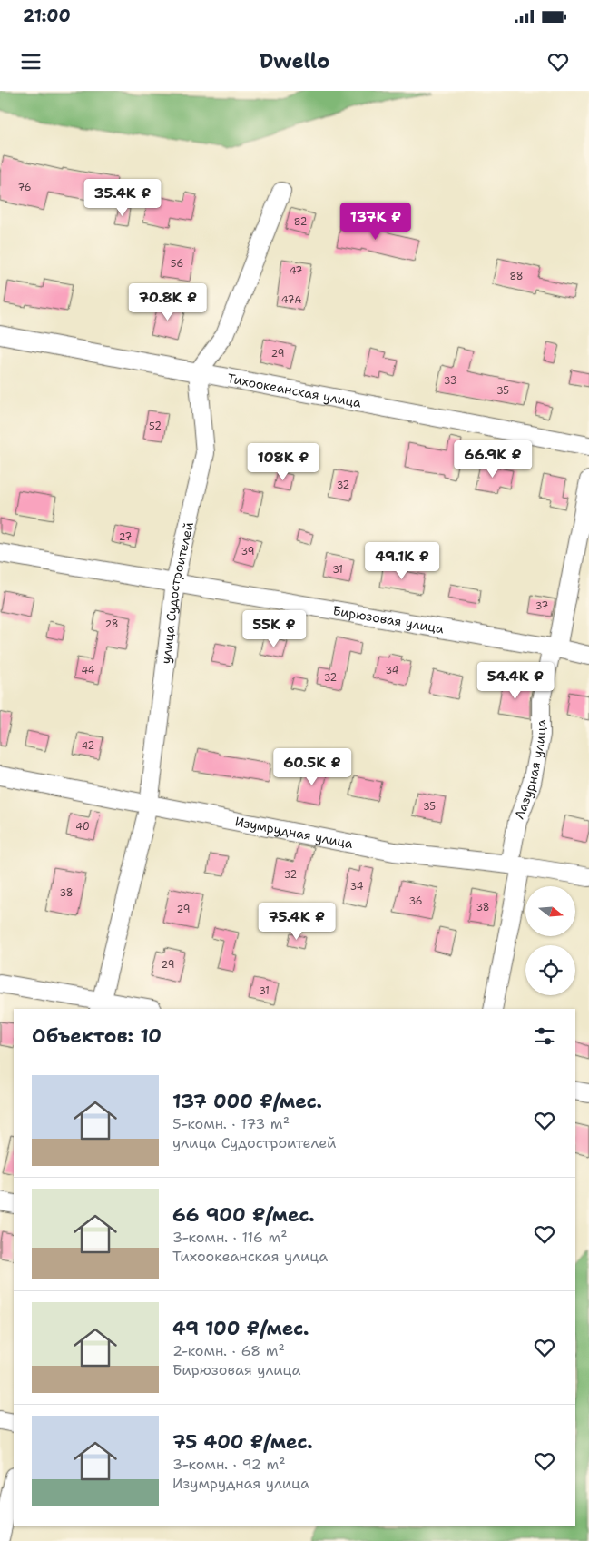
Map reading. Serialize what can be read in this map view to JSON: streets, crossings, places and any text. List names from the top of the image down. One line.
{"streets":{"street":["Тихоокеанская улица","улица Судостроителей","Бирюзовая улица","Лазурная улица","Изумрудная улица"]},"crossings":[["Тихоокеанская улица","улица Судостроителей"],["улица Судостроителей","Бирюзовая улица"],["улица Судостроителей","Изумрудная улица"],["Бирюзовая улица","Лазурная улица"],["Лазурная улица","Изумрудная улица"]],"house_numbers":["76","82","56","47","88","47А","29","33","35","52","32","27","39","31","37","28","44","34","32","42","35","40","32","34","38","36","38","29","29","31"],"north":"right","page":{"status":"21:00","header":"Dwello","price":["35.4K ₽","137K ₽","70.8K ₽","66.9K ₽","108K ₽","49.1K ₽","55K ₽","54.4K ₽","60.5K ₽","75.4K ₽"],"heading":"Объектов: 10","list":[{"name":"137 000 ₽/мес.","note":"5-комн. · 173 m² · улица Судостроителей"},{"name":"66 900 ₽/мес.","note":"3-комн. · 116 m² · Тихоокеанская улица"},{"name":"49 100 ₽/мес.","note":"2-комн. · 68 m² · Бирюзовая улица"},{"name":"75 400 ₽/мес.","note":"3-комн. · 92 m² · Изумрудная улица"}]}}
